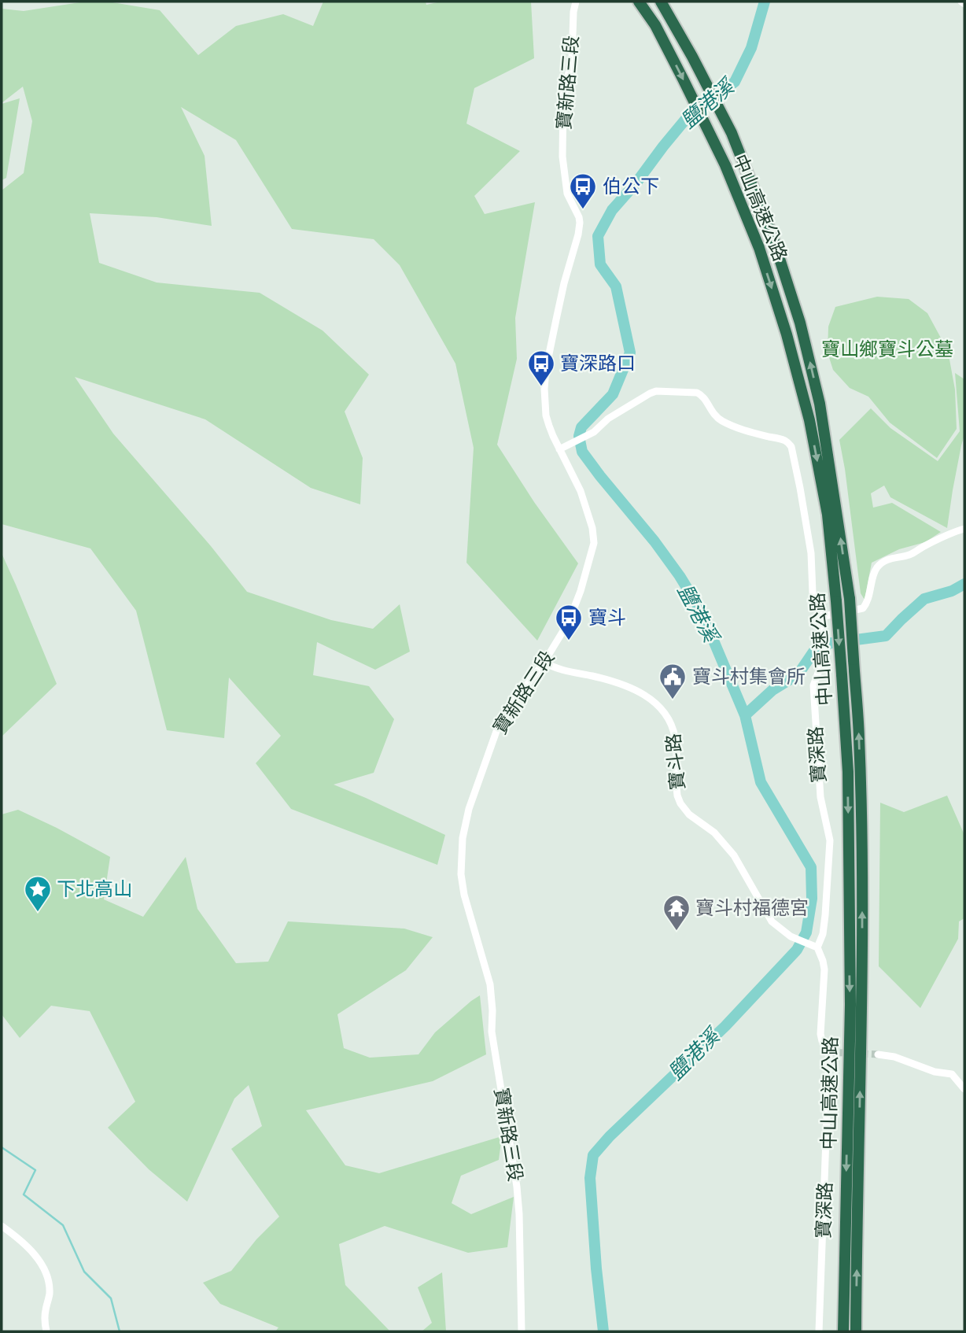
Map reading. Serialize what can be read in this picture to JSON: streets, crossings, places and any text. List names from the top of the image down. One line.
{"streets":{"highway":["中山高速公路"],"street":["寶新路三段","寶深路","寶斗路"]},"crossings":[["寶新路三段","寶深路"],["寶新路三段","寶斗路"],["寶深路","寶斗路"]],"water":["鹽港溪"],"parks":["寶山鄉寶斗公墓"],"places":{"bus stop":["伯公下","寶深路口","寶斗"],"public building":["寶斗村集會所"],"place":["下北高山"],"temple":["寶斗村福德宮"]}}
